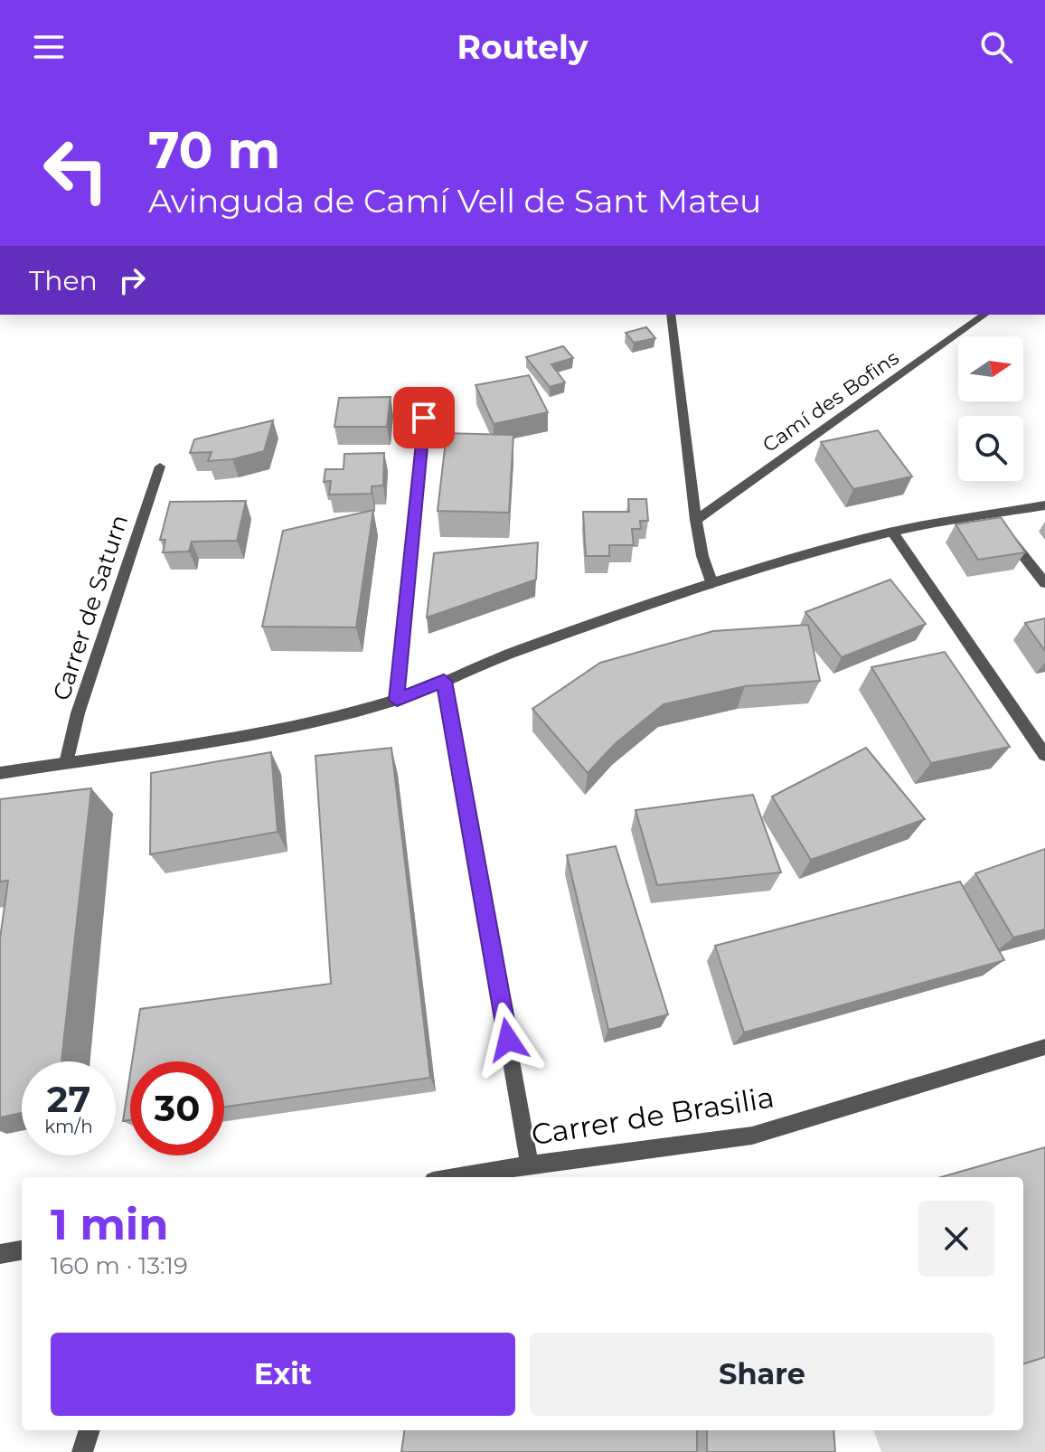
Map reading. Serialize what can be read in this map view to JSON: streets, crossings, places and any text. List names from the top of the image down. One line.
{"streets":{"street":["Camí des Bofins","Carrer de Saturn","Carrer de Brasilia"]},"north":"right","page":{"header":"Routely","turn":["70 m","Avinguda de Camí Vell de Sant Mateu"],"then":"Then","speed":"27 km/h","limit":"30","heading":["1 min","160 m · 13:19"],"buttons":["Exit","Share"]}}
